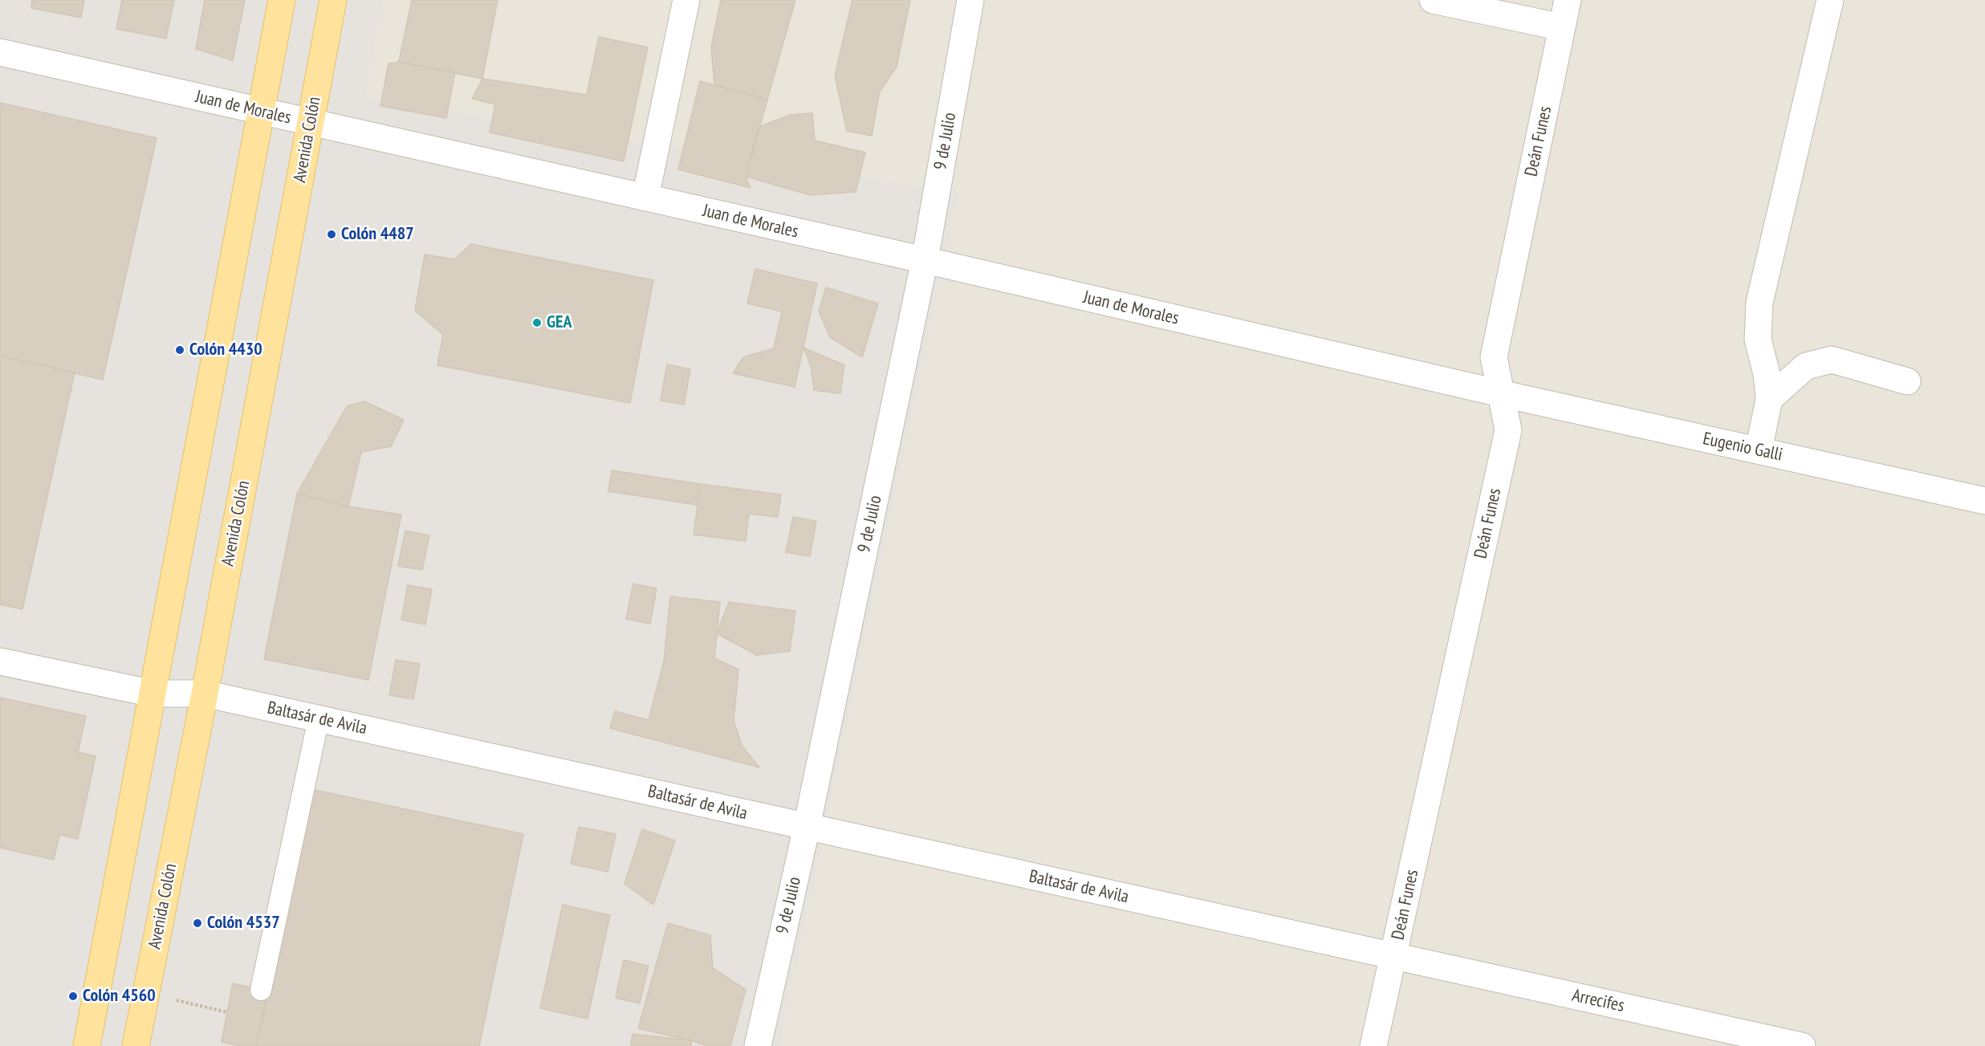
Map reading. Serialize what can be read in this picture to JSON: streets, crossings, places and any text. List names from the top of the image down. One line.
{"streets":{"main road":["Avenida Colón"],"street":["Juan de Morales","9 de Julio","Deán Funes","Eugenio Galli","Baltasár de Avila","Arrecifes"]},"crossings":[["Juan de Morales","Avenida Colón"],["Juan de Morales","9 de Julio"],["Juan de Morales","Deán Funes"],["Juan de Morales","Eugenio Galli"],["Avenida Colón","Baltasár de Avila"],["9 de Julio","Baltasár de Avila"],["Deán Funes","Eugenio Galli"],["Deán Funes","Baltasár de Avila"],["Deán Funes","Arrecifes"],["Baltasár de Avila","Arrecifes"]],"places":["Colón 4487","GEA","Colón 4430","Colón 4537","Colón 4560"]}
